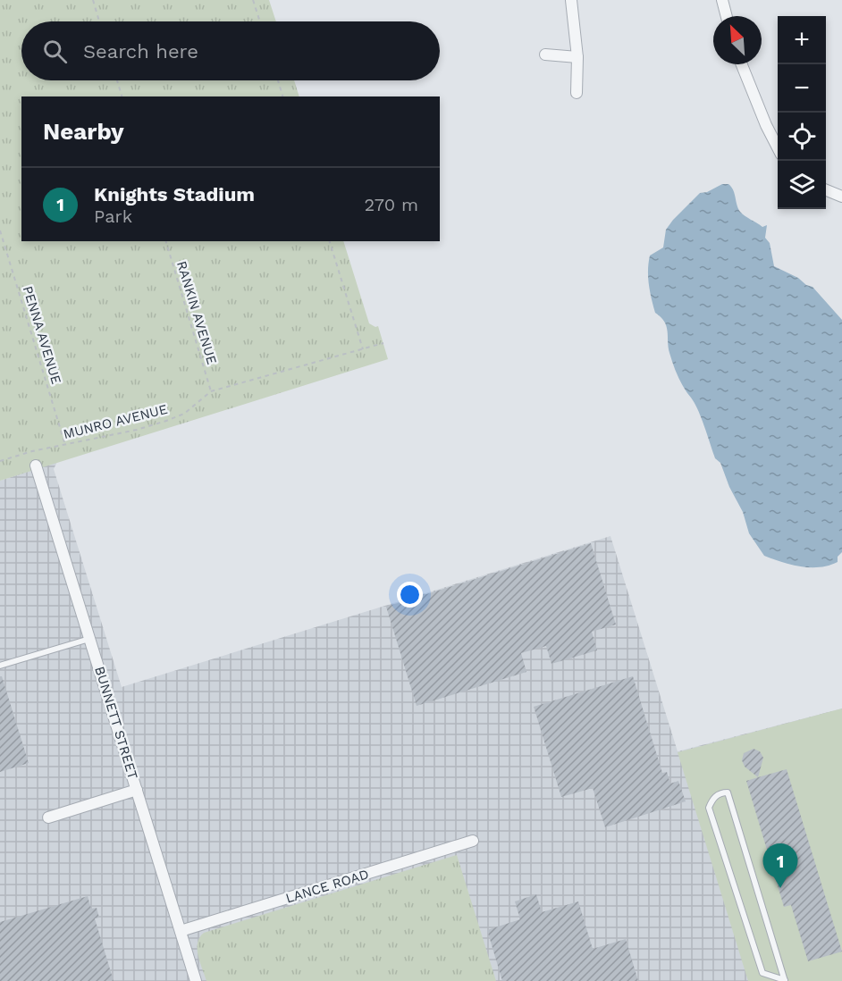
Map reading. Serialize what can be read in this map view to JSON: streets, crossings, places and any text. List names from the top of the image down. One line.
{"streets":{"street":["BUNNETT STREET","LANCE ROAD"],"path":["RANKIN AVENUE","PENNA AVENUE","MUNRO AVENUE"]},"crossings":[["RANKIN AVENUE","MUNRO AVENUE"],["PENNA AVENUE","MUNRO AVENUE"],["BUNNETT STREET","LANCE ROAD"]],"north":"top left","page":{"map_buttons":["+","−"],"search":"Search here","heading":"Nearby","list":[{"mark":"1","name":"Knights Stadium","note":"Park","value":"270 m"}],"pins":"1"}}
